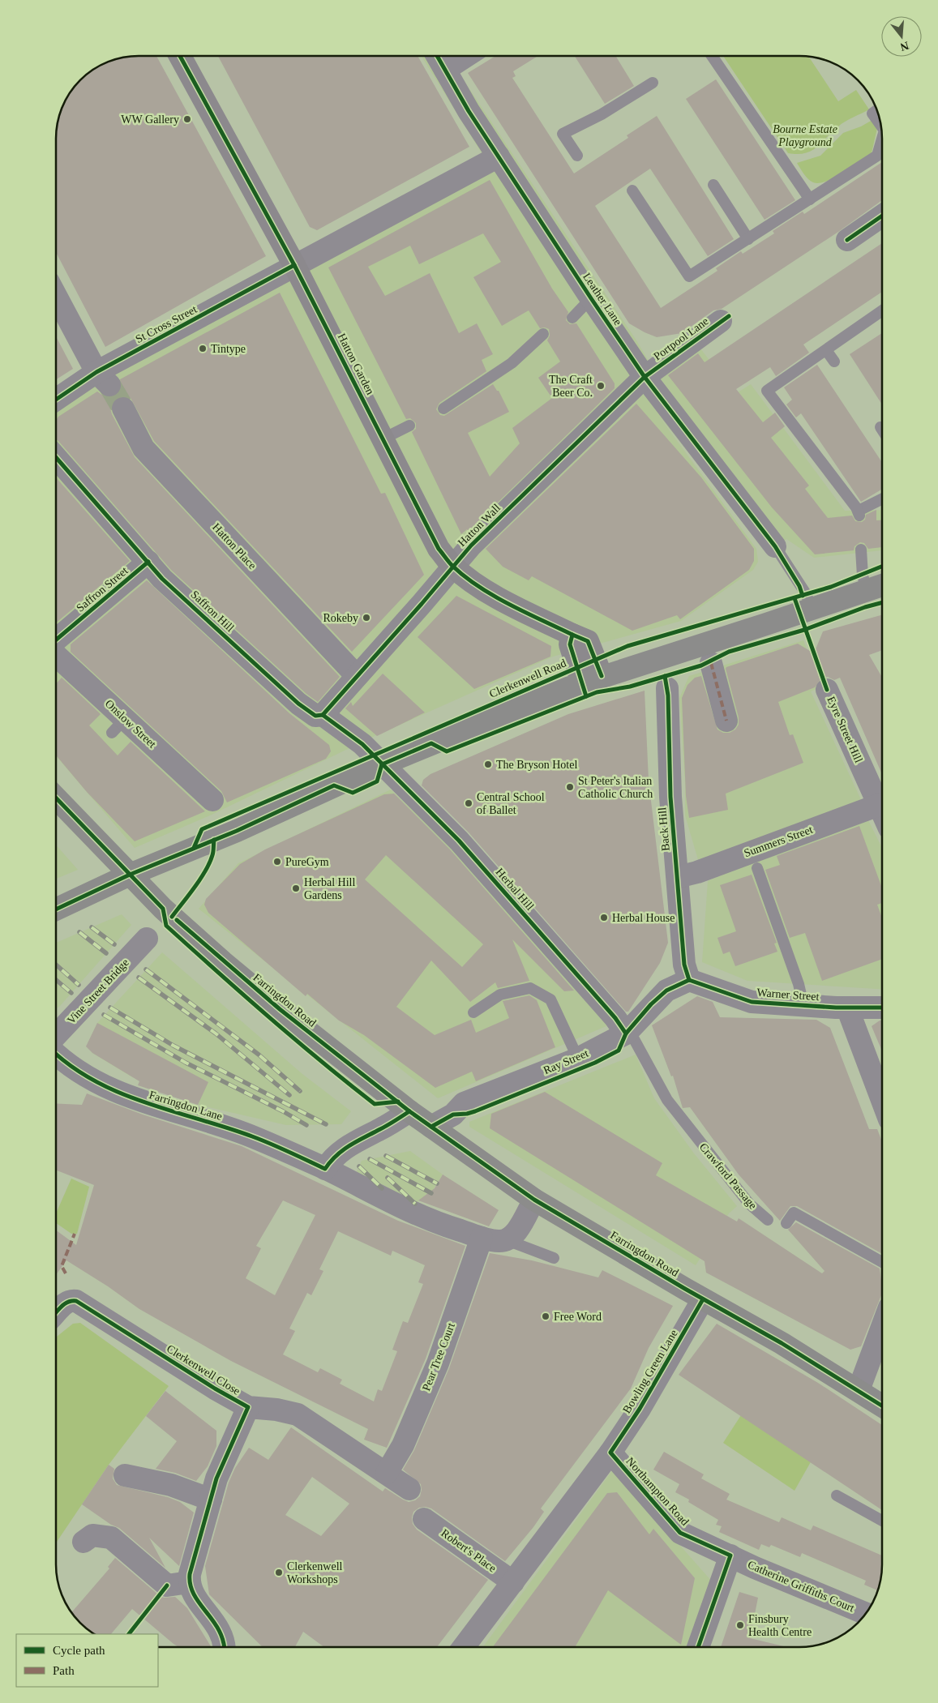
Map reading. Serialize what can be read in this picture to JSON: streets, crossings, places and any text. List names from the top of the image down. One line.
{"streets":{"main road":["Hatton Garden","Farringdon Road"],"street":["Leather Lane","St Cross Street","Portpool Lane","Hatton Wall","Hatton Place","Saffron Street","Saffron Hill","Onslow Street","Eyre Street Hill","Back Hill","Summers Street","Herbal Hill","Vine Street Bridge","Warner Street","Ray Street","Farringdon Lane","Pear Tree Court","Clerkenwell Close","Bowling Green Lane","Northampton Road","Robert's Place","Catherine Griffiths Court"],"lane":["Crawford Passage"],"cycle path":["Clerkenwell Road"]},"crossings":[["Leather Lane","St Cross Street"],["Leather Lane","Portpool Lane"],["Leather Lane","Hatton Wall"],["St Cross Street","Hatton Garden"],["Portpool Lane","Hatton Wall"],["Hatton Garden","Hatton Wall"],["Hatton Wall","Hatton Place"],["Hatton Wall","Saffron Hill"],["Saffron Street","Saffron Hill"],["Saffron Hill","Herbal Hill"],["Eyre Street Hill","Summers Street"],["Back Hill","Summers Street"],["Back Hill","Warner Street"],["Back Hill","Ray Street"],["Herbal Hill","Ray Street"],["Herbal Hill","Crawford Passage"],["Warner Street","Ray Street"],["Farringdon Road","Ray Street"],["Farringdon Road","Bowling Green Lane"],["Ray Street","Crawford Passage"],["Farringdon Lane","Pear Tree Court"],["Pear Tree Court","Clerkenwell Close"],["Bowling Green Lane","Northampton Road"],["Bowling Green Lane","Robert's Place"],["Northampton Road","Catherine Griffiths Court"]],"parks":["Bourne Estate Playground"],"places":["WW Gallery","Tintype","The Craft Beer Co.","Rokeby","The Bryson Hotel","St Peter's Italian Catholic Church","Central School of Ballet","PureGym","Herbal Hill Gardens","Herbal House","Free Word","Clerkenwell Workshops","Finsbury Health Centre"],"legend":["Cycle path","Path"],"north":"bottom"}
